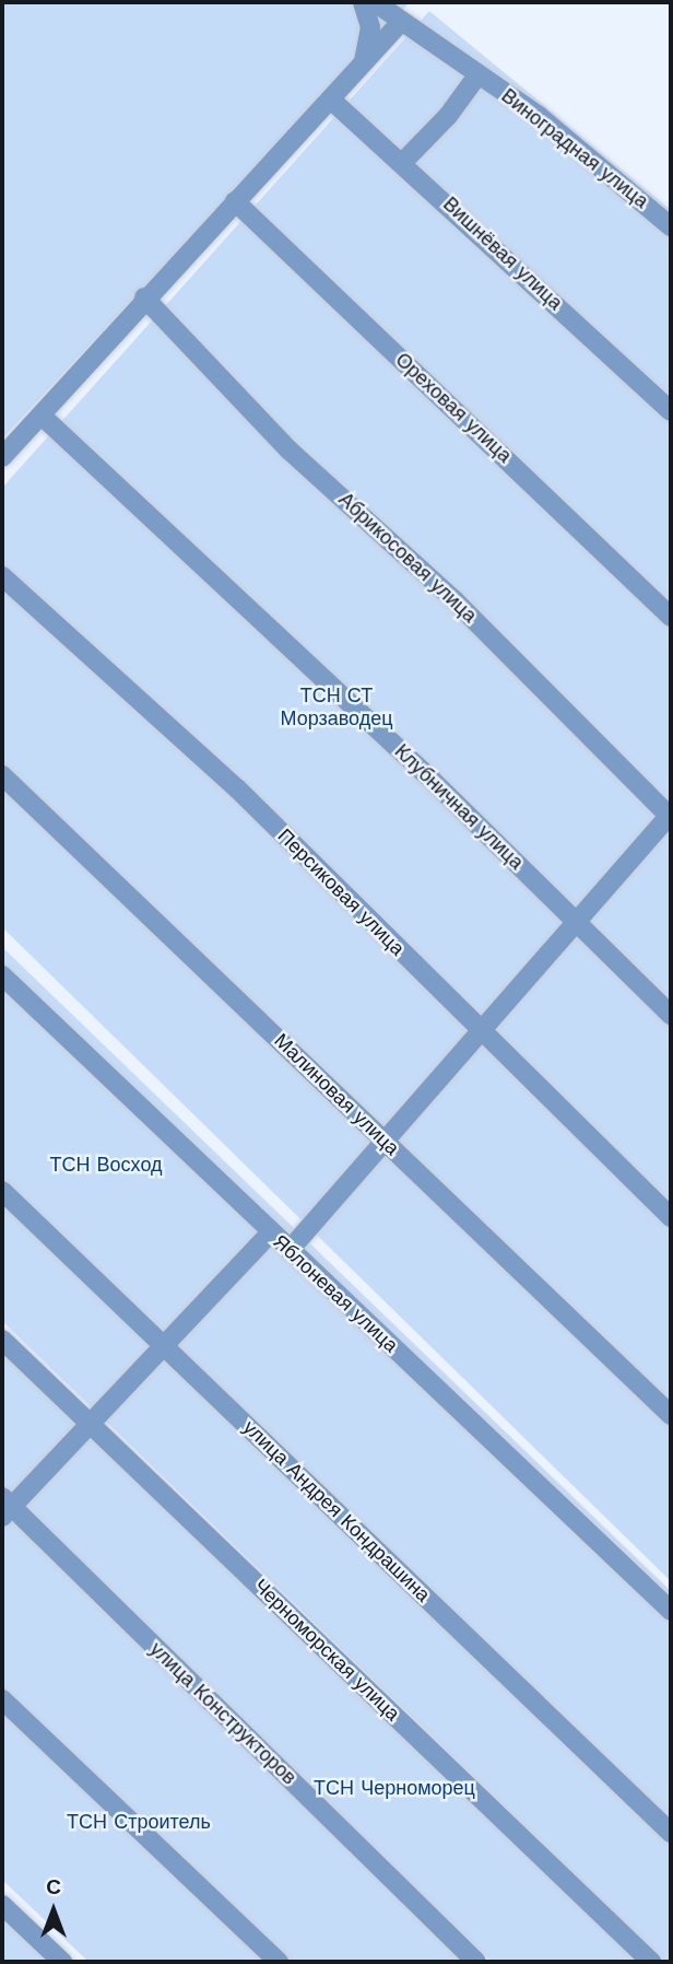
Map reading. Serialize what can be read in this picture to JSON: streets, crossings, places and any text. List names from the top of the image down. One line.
{"streets":{"street":["Виноградная улица","Вишнёвая улица","Ореховая улица","Абрикосовая улица","Клубничная улица","Персиковая улица","Малиновая улица","Яблоневая улица","улица Андрея Кондрашина","Черноморская улица","улица Конструкторов"]},"parks":["ТСН СТ Морзаводец","ТСН Восход","ТСН Черноморец","ТСН Строитель"],"north":"top"}
